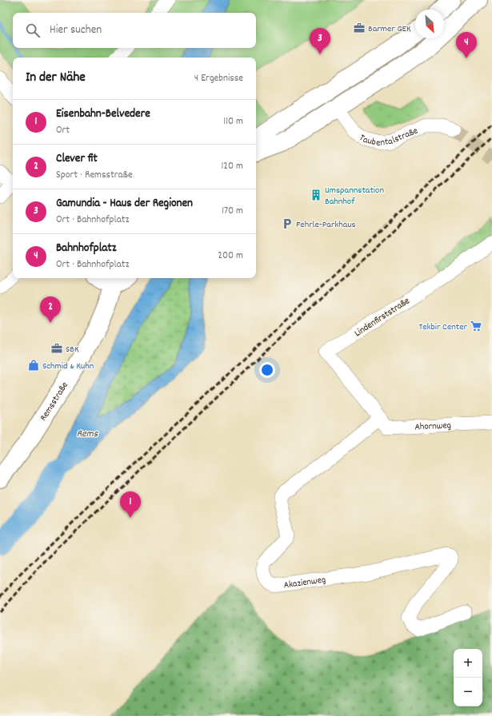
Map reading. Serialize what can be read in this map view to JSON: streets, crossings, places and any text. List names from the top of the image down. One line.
{"streets":{"main road":["Remsstraße"],"street":["Taubentalstraße","Lindenfirststraße","Ahornweg","Akazienweg"]},"crossings":[["Lindenfirststraße","Ahornweg"],["Lindenfirststraße","Akazienweg"],["Ahornweg","Akazienweg"]],"water":["Rems"],"places":{"office":["Barmer GEK","SBK"],"building":["Umspannstation Bahnhof"],"parking":["Fehrle-Parkhaus"],"supermarket":["Tekbir Center"],"shop":["Schmid & Kuhn"]},"north":"bottom right","page":{"search":"Hier suchen","pins":["3","4","2","1"],"heading":["In der Nähe","4 Ergebnisse"],"list":[{"mark":"1","name":"Eisenbahn-Belvedere","note":"Ort","value":"110 m"},{"mark":"2","name":"Clever fit","note":"Sport · Remsstraße","value":"120 m"},{"mark":"3","name":"Gamundia - Haus der Regionen","note":"Ort · Bahnhofplatz","value":"170 m"},{"mark":"4","name":"Bahnhofplatz","note":"Ort · Bahnhofplatz","value":"200 m"}],"map_buttons":["+","−"]}}
